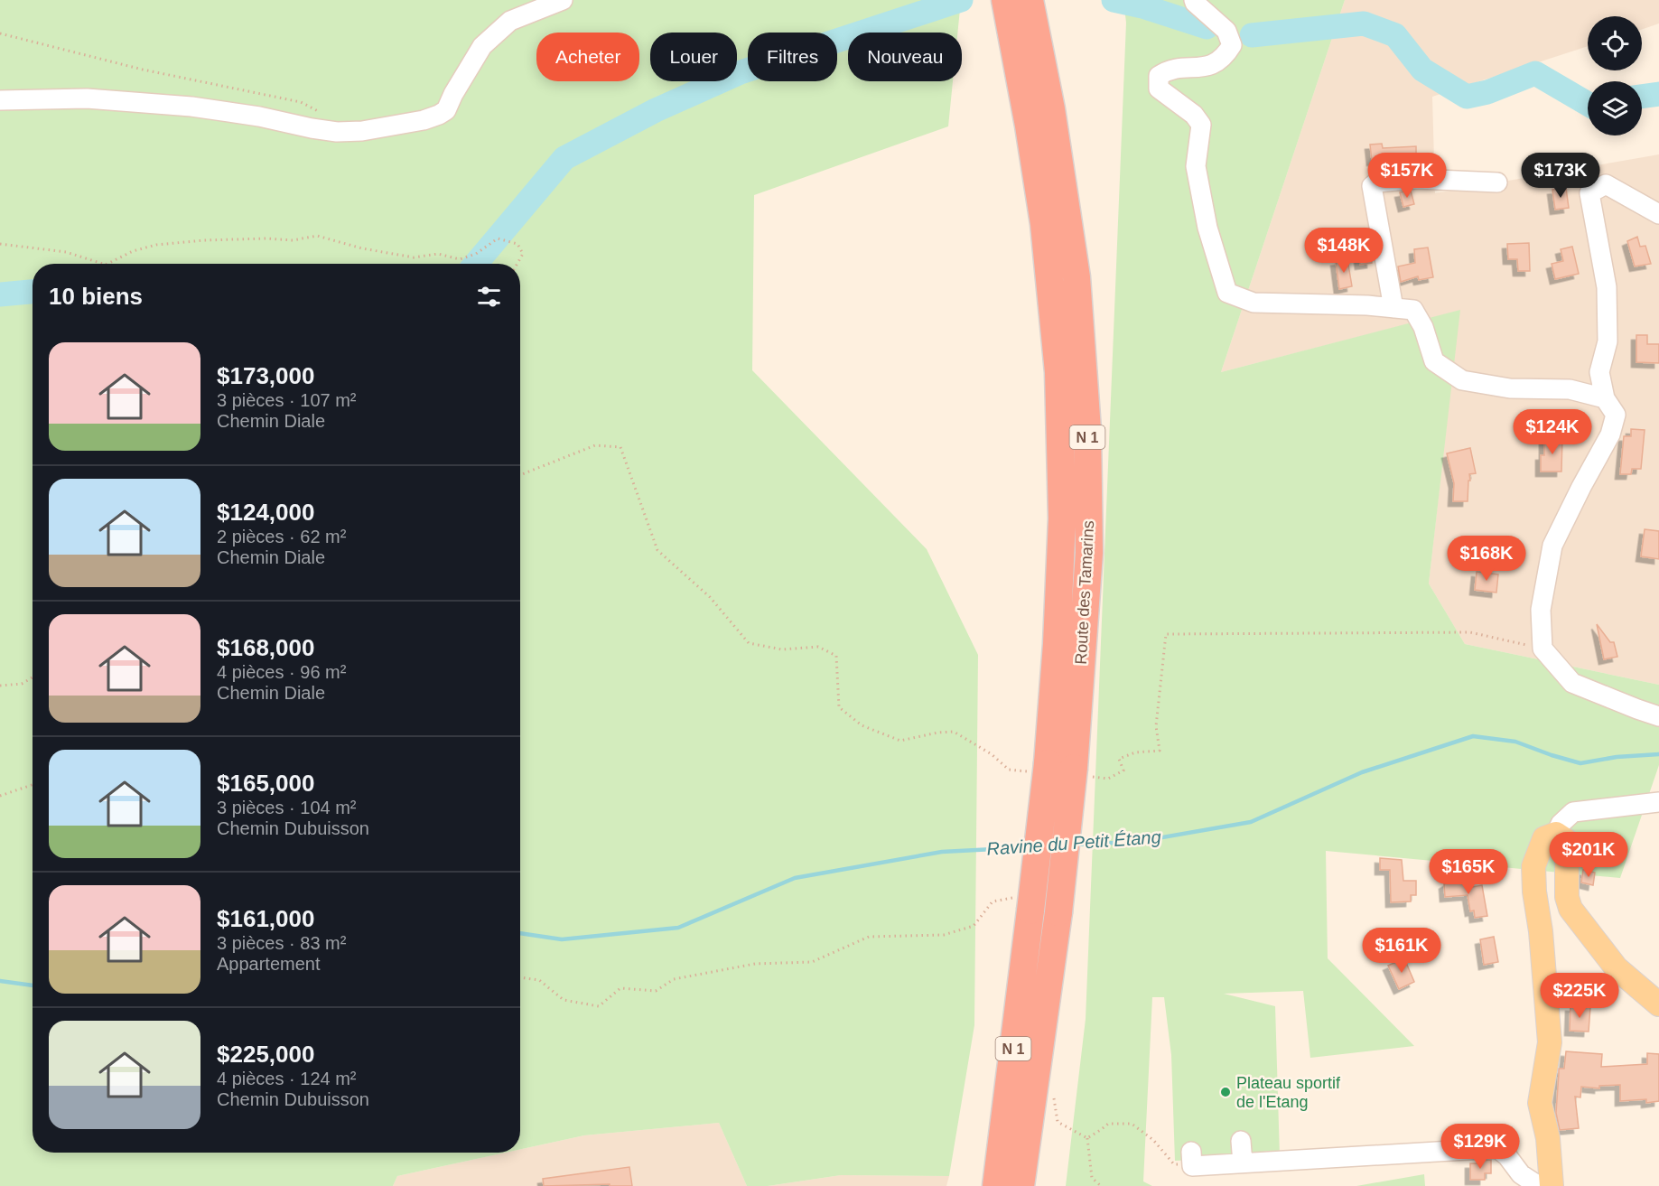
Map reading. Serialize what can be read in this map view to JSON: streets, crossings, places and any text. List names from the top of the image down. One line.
{"streets":{"highway":["N 1","Route des Tamarins"]},"water":["Ravine du Petit Étang"],"places":["Plateau sportif de l'Etang"],"page":{"chip":["Acheter","Louer","Filtres","Nouveau"],"price":["$157K","$173K","$148K","$124K","$168K","$201K","$165K","$161K","$225K","$129K"],"heading":"10 biens","list":[{"name":"$173,000","note":"3 pièces · 107 m² · Chemin Diale"},{"name":"$124,000","note":"2 pièces · 62 m² · Chemin Diale"},{"name":"$168,000","note":"4 pièces · 96 m² · Chemin Diale"},{"name":"$165,000","note":"3 pièces · 104 m² · Chemin Dubuisson"},{"name":"$161,000","note":"3 pièces · 83 m² · Appartement"},{"name":"$225,000","note":"4 pièces · 124 m² · Chemin Dubuisson"}]}}
